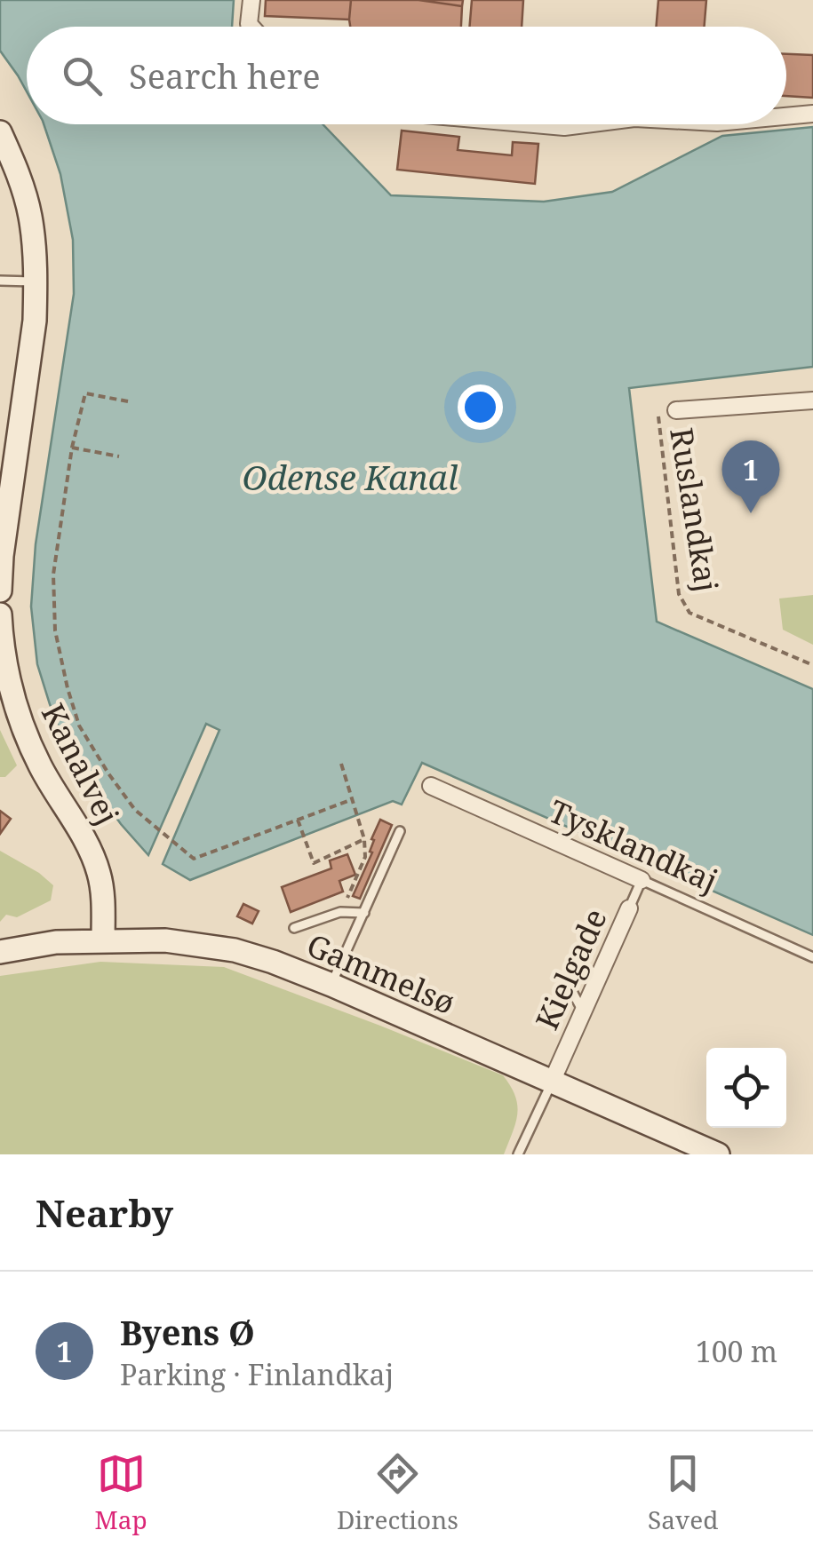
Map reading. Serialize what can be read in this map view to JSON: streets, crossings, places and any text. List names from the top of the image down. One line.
{"streets":{"street":["Kanalvej","Tysklandkaj","Kielgade","Gammelsø"],"path":["Ruslandkaj"]},"crossings":[["Kanalvej","Gammelsø"],["Tysklandkaj","Kielgade"],["Kielgade","Gammelsø"]],"water":["Odense Kanal"],"page":{"search":"Search here","pins":"1","heading":"Nearby","list":[{"mark":"1","name":"Byens Ø","note":"Parking · Finlandkaj","value":"100 m"}],"nav":["Map","Directions","Saved"]}}
